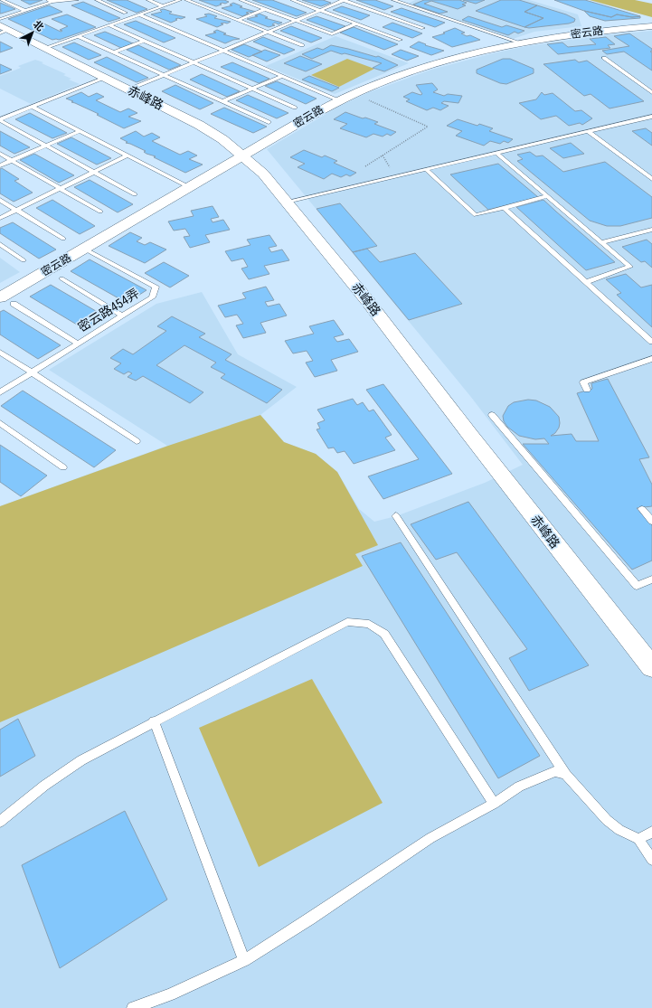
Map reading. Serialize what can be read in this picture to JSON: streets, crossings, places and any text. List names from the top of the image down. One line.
{"streets":{"street":["密云路","赤峰路"],"lane":["密云路454弄"]},"crossings":[["密云路","赤峰路"],["密云路","密云路454弄"]],"north":"top right"}
